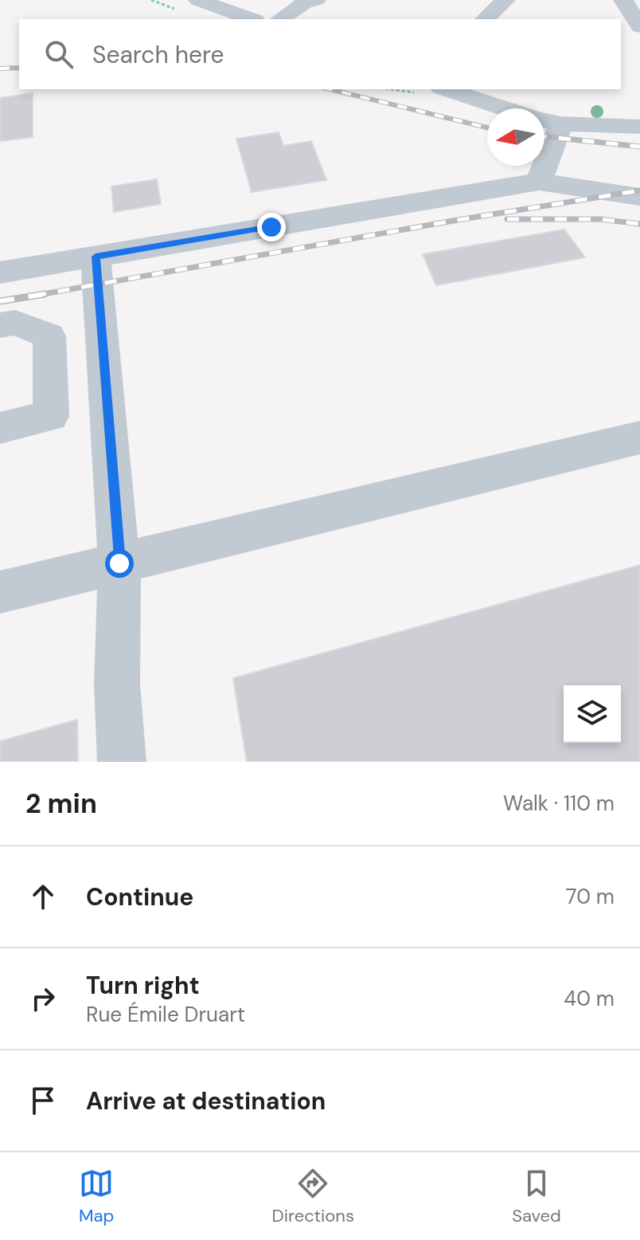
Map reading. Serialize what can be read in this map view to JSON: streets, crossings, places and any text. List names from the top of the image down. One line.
{"north":"left","page":{"search":"Search here","heading":["2 min","Walk · 110 m"],"list":[["Continue","70 m"],["Turn right","Rue Émile Druart","40 m"],"Arrive at destination"],"nav":["Map","Directions","Saved"]}}
